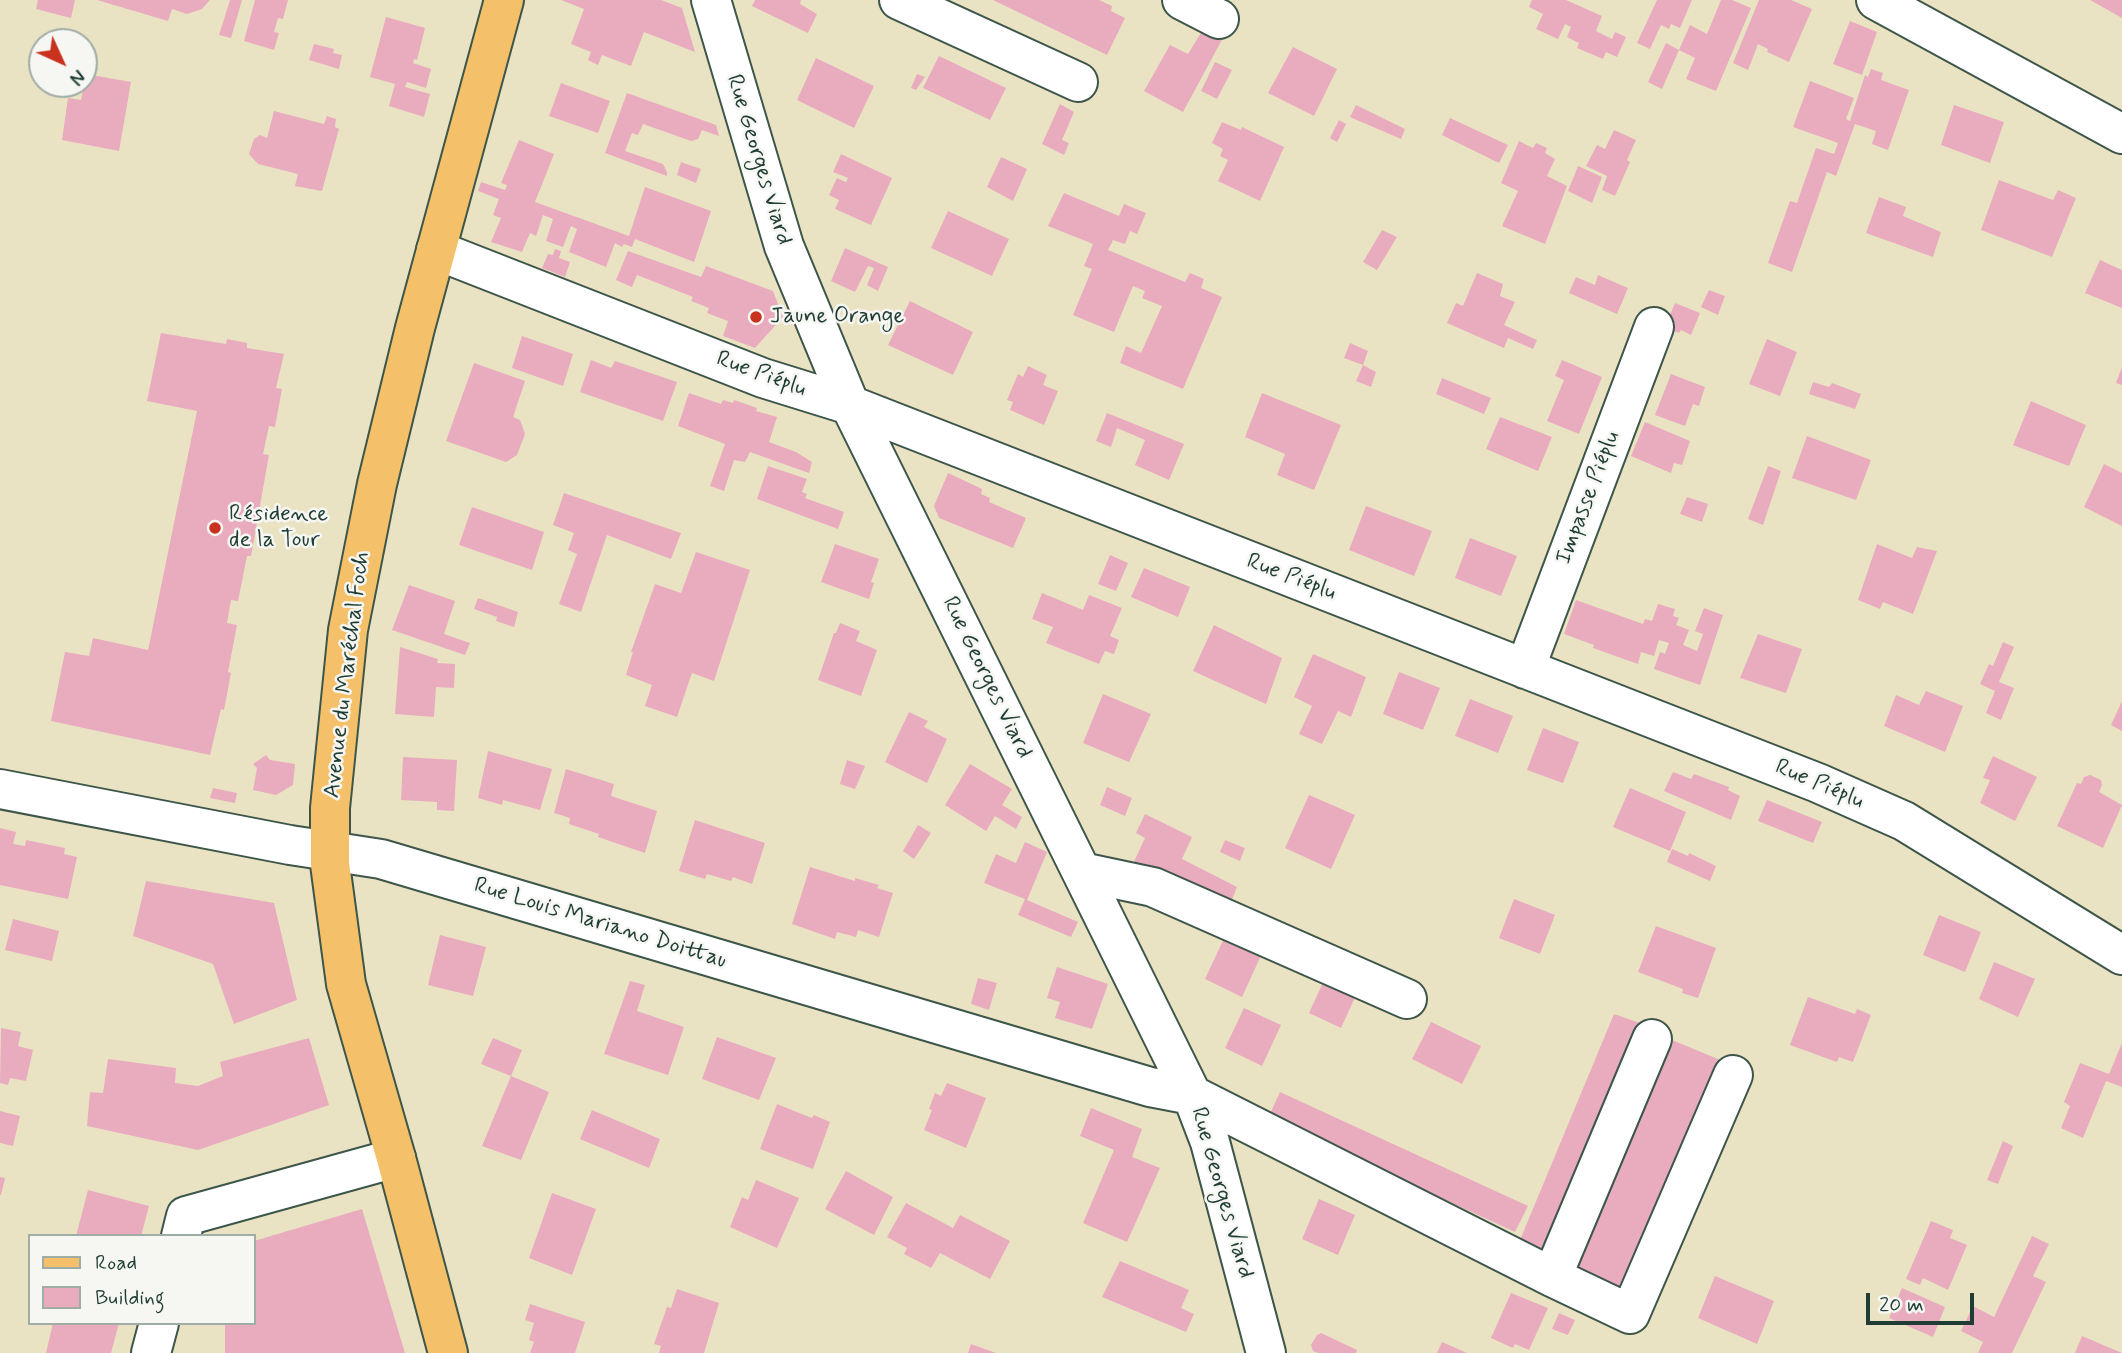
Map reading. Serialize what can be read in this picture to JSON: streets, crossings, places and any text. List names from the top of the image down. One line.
{"streets":{"main road":["Avenue du Maréchal Foch"],"street":["Rue Georges Viard","Rue Piéplu","Impasse Piéplu","Rue Louis Mariano Doittau"]},"crossings":[["Rue Georges Viard","Rue Piéplu"],["Rue Georges Viard","Rue Louis Mariano Doittau"],["Rue Piéplu","Impasse Piéplu"],["Rue Piéplu","Avenue du Maréchal Foch"],["Avenue du Maréchal Foch","Rue Louis Mariano Doittau"]],"places":["Jaune Orange","Résidence de la Tour"],"legend":["Road","Building"],"scale_bar":"20 m","north":"bottom right"}
